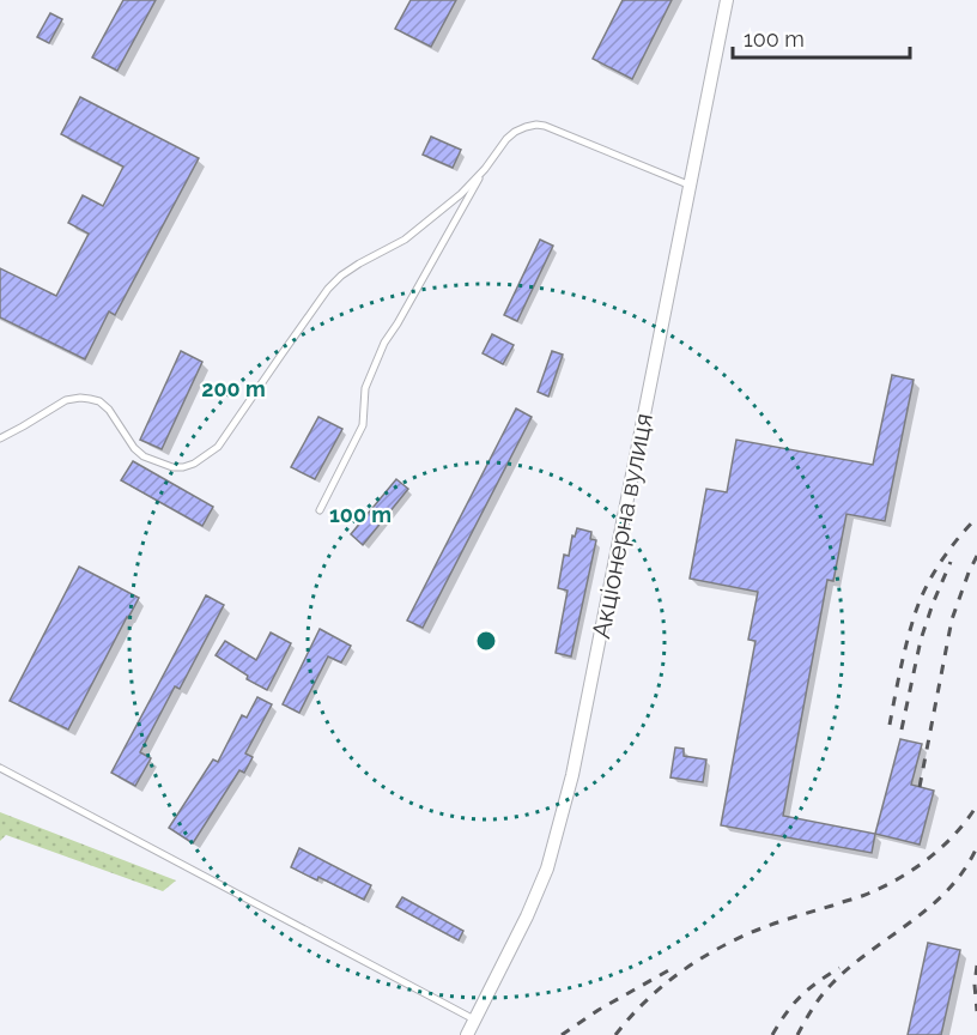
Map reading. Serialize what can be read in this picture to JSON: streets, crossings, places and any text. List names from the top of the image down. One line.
{"streets":{"street":["Акціонерна вулиця"]},"scale_bar":"100 m","rings":["200 m","100 m"]}
